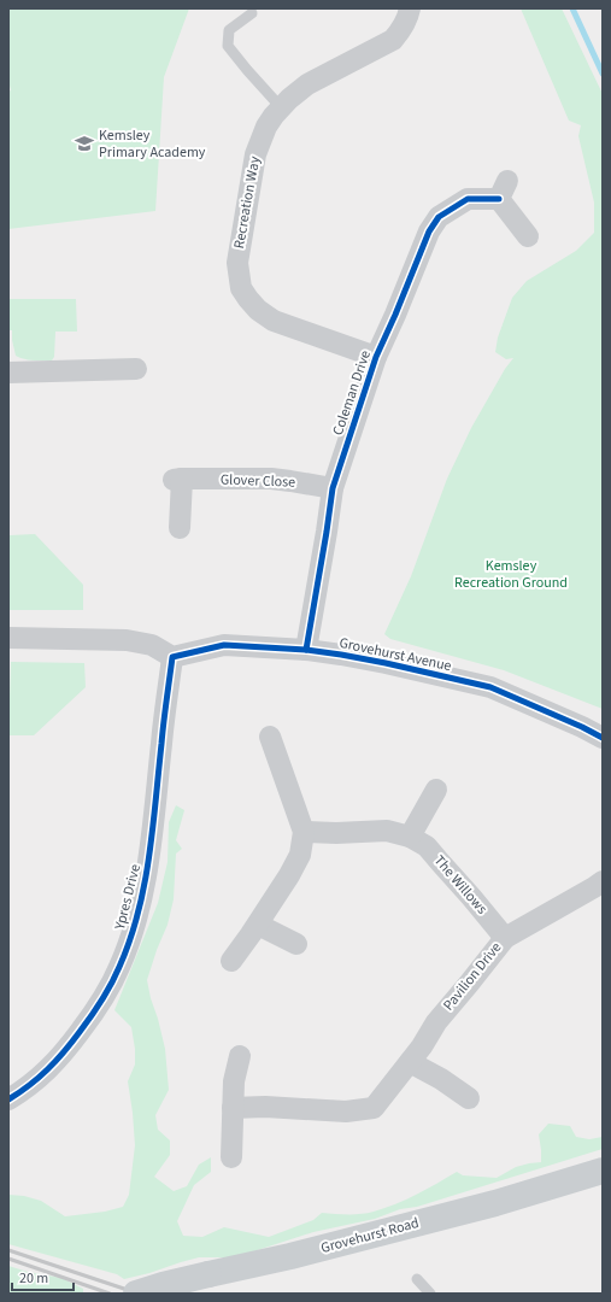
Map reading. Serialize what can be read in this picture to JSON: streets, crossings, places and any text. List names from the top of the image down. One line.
{"streets":{"street":["Recreation Way","Coleman Drive","Glover Close","Grovehurst Avenue","The Willows","Ypres Drive","Pavilion Drive","Grovehurst Road"]},"crossings":[["Recreation Way","Coleman Drive"],["Coleman Drive","Glover Close"],["Coleman Drive","Grovehurst Avenue"],["Grovehurst Avenue","Ypres Drive"],["The Willows","Pavilion Drive"]],"parks":["Kemsley Recreation Ground"],"places":{"school or university":["Kemsley Primary Academy"]},"scale_bar":"20 m"}
